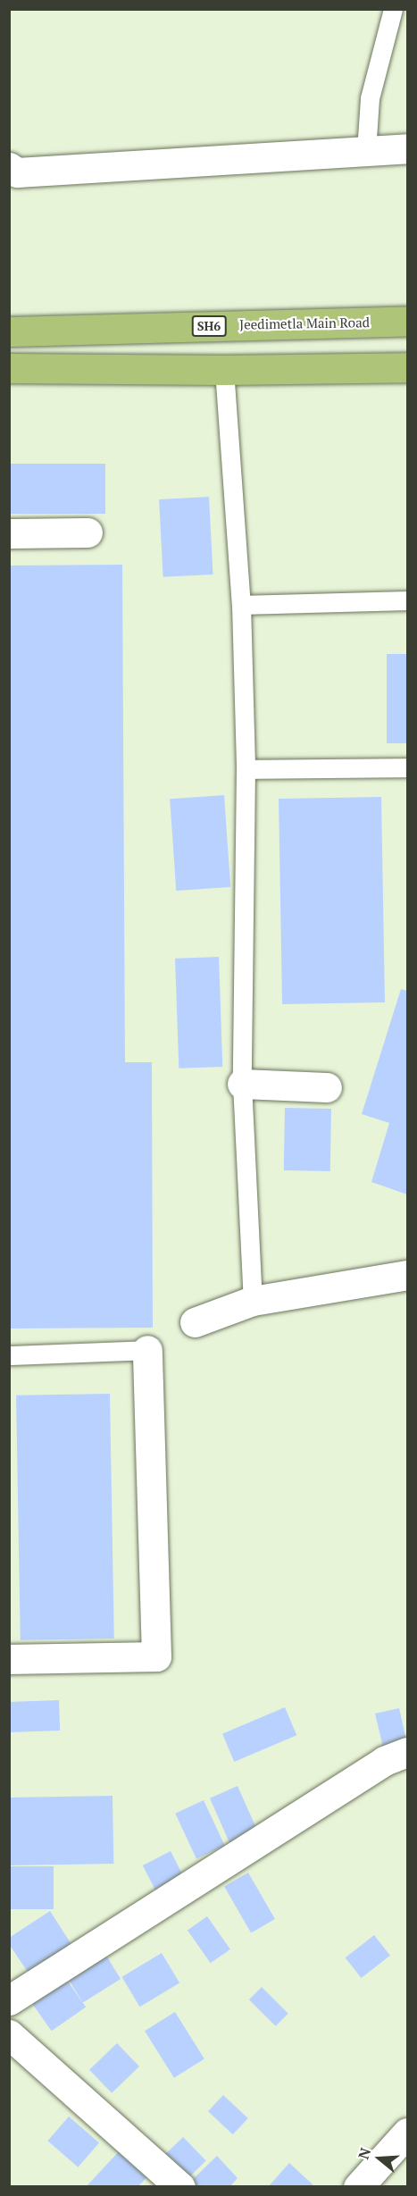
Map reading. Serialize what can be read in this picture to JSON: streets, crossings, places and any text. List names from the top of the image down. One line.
{"streets":{"main road":["Jeedimetla Main Road","SH6"]},"north":"left"}
